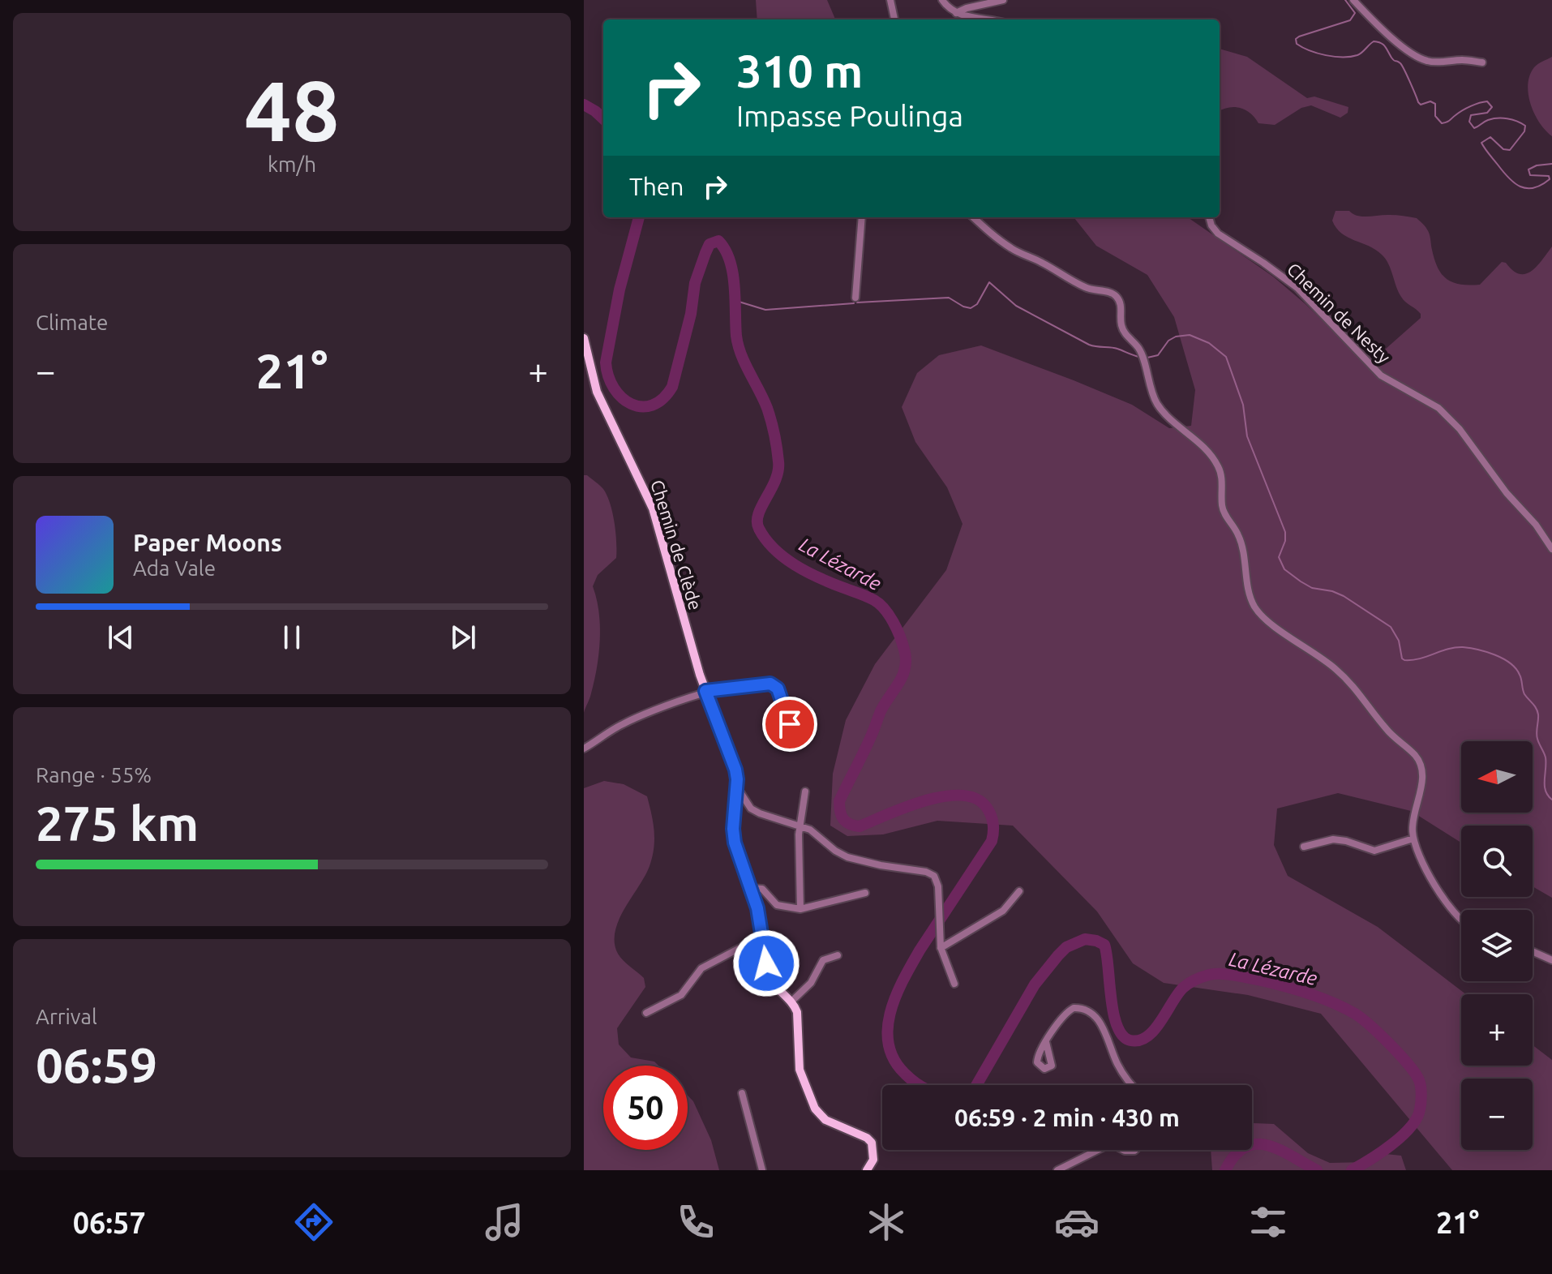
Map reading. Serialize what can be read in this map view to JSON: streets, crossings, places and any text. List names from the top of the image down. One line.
{"streets":{"main road":["Chemin de Clède"],"street":["Chemin de Nesty"]},"water":["La Lézarde"],"north":"left","page":{"tile":[["48","km/h"],"Climate",["Range · 55%","275 km"],["Arrival","06:59"]],"turn":["310 m","Impasse Poulinga"],"then":"Then","heat":["−","21°","+"],"song":["Paper Moons","Ada Vale"],"map_buttons":["+","−"],"limit":"50","trip":"06:59 · 2 min · 430 m","tabs":["06:57","21°"]}}
